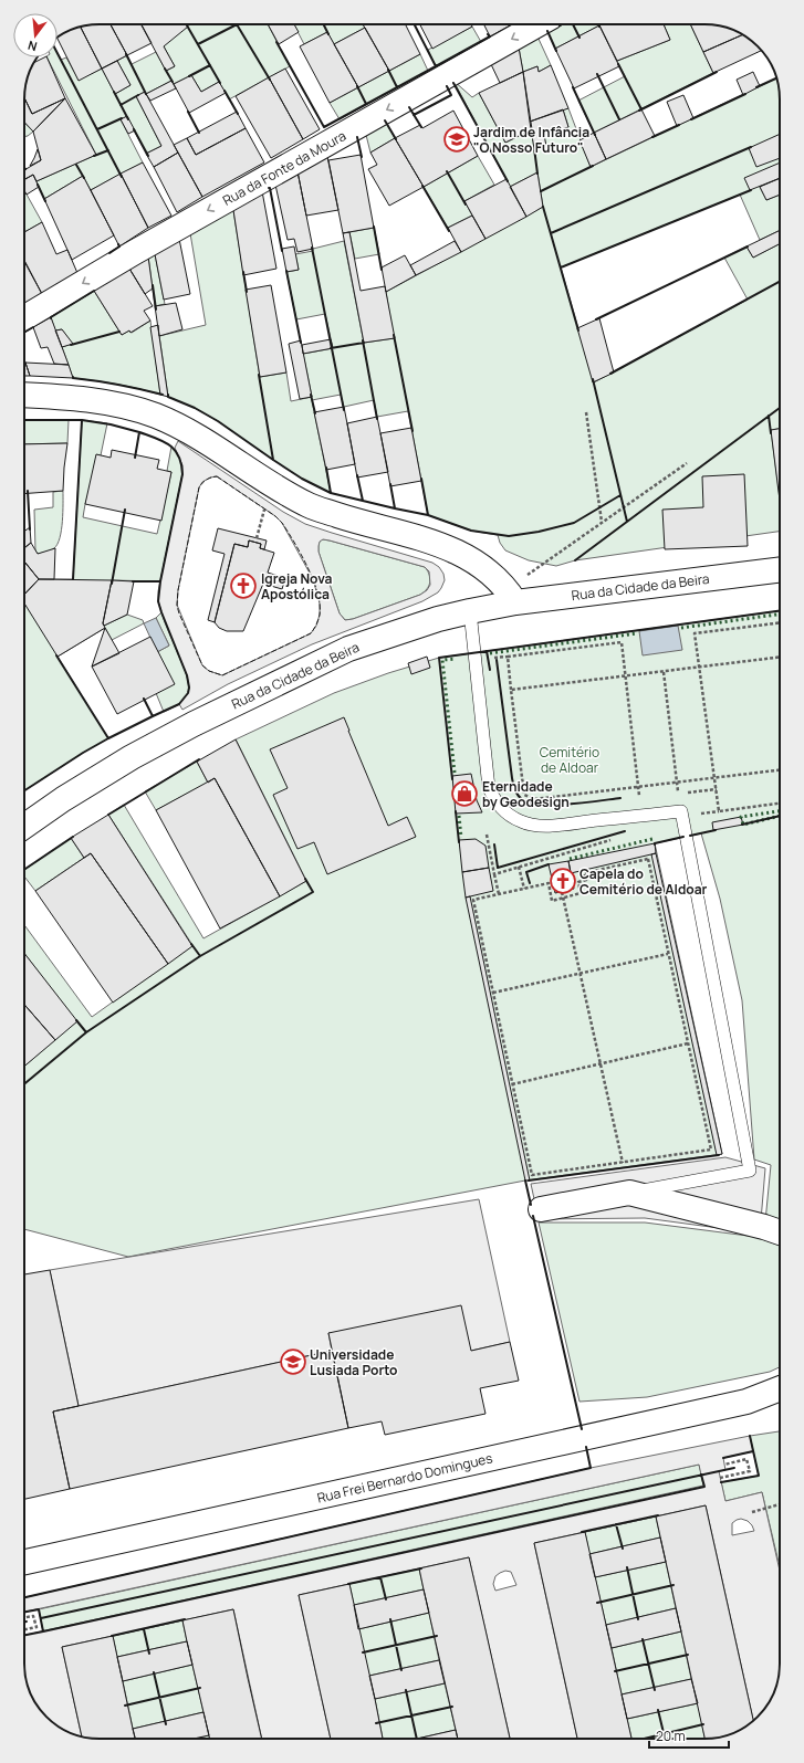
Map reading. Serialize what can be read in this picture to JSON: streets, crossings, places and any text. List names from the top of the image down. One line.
{"streets":{"street":["Rua da Fonte da Moura","Rua da Cidade da Beira","Rua Frei Bernardo Domingues"]},"one_way":["Rua da Fonte da Moura"],"parks":["Cemitério de Aldoar"],"places":{"school or university":["Jardim de Infância \"O Nosso Futuro\"","Universidade Lusiada Porto"],"church":["Igreja Nova Apostólica","Capela do Cemitério de Aldoar"],"shop":["Eternidade by Geodesign"]},"scale_bar":"20 m","north":"bottom"}
